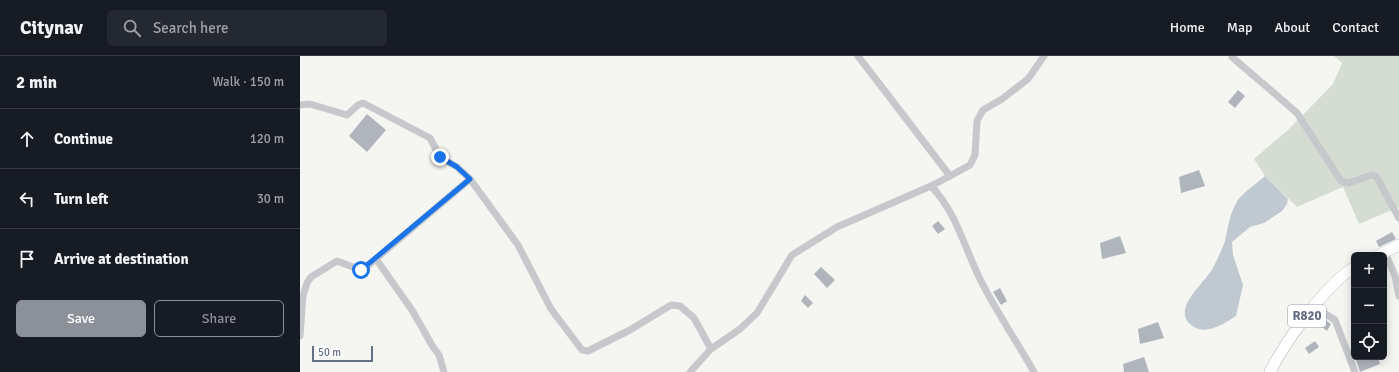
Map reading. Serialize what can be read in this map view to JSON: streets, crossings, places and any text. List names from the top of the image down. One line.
{"streets":{"main road":["R820"]},"scale_bar":"50 m","page":{"header":"Citynav","search":"Search here","nav":["Home","Map","About","Contact"],"heading":["2 min","Walk · 150 m"],"list":[["Continue","120 m"],["Turn left","30 m"],"Arrive at destination"],"map_buttons":["+","−"],"buttons":["Save","Share"],"scale":"50 m"}}
